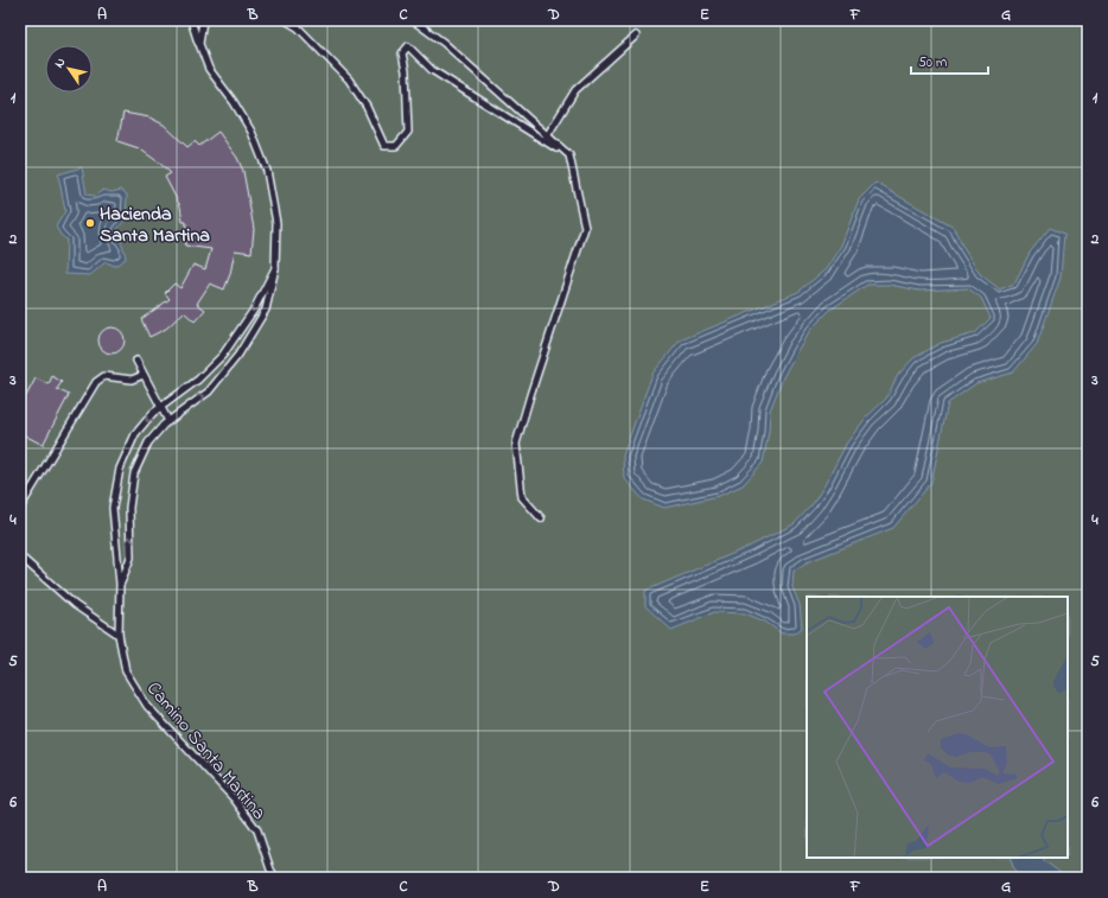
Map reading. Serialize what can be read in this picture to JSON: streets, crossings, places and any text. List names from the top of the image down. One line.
{"streets":{"lane":["Camino Santa Martina"]},"places":["Hacienda Santa Martina"],"scale_bar":"50 m","north":"top left","grid":{"columns":["A","B","C","D","E","F","G"],"rows":["1","2","3","4","5","6"]}}
